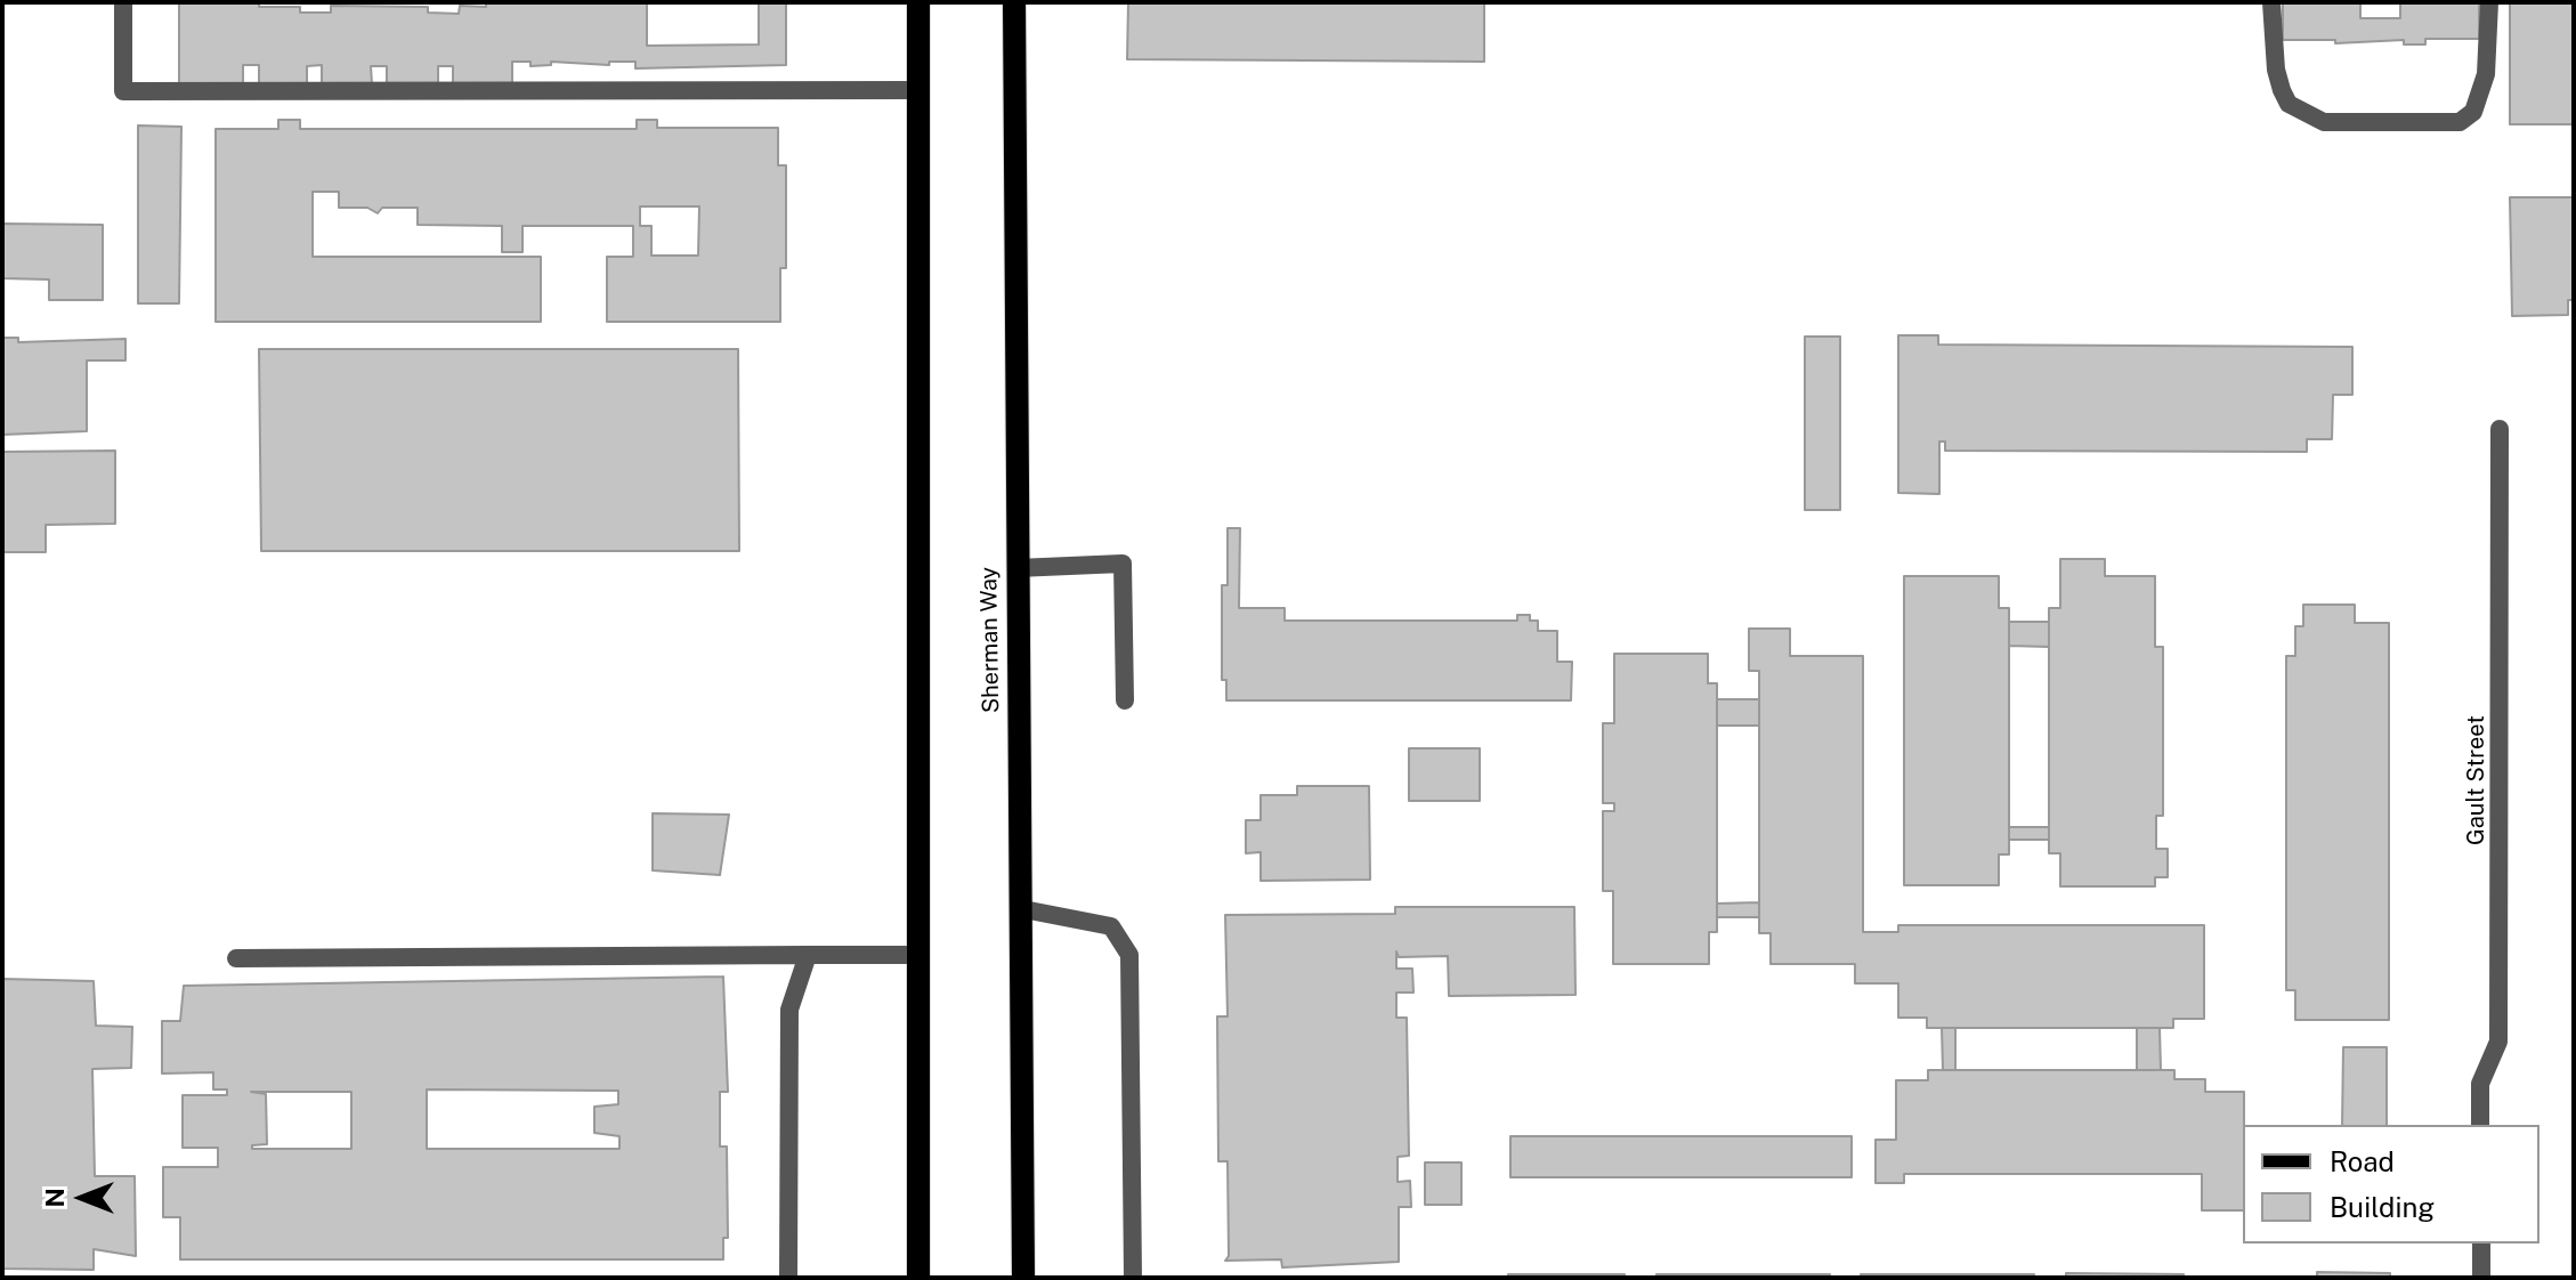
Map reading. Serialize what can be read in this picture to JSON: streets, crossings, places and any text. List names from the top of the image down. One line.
{"streets":{"main road":["Sherman Way"],"street":["Gault Street"]},"legend":["Road","Building"],"north":"left"}
